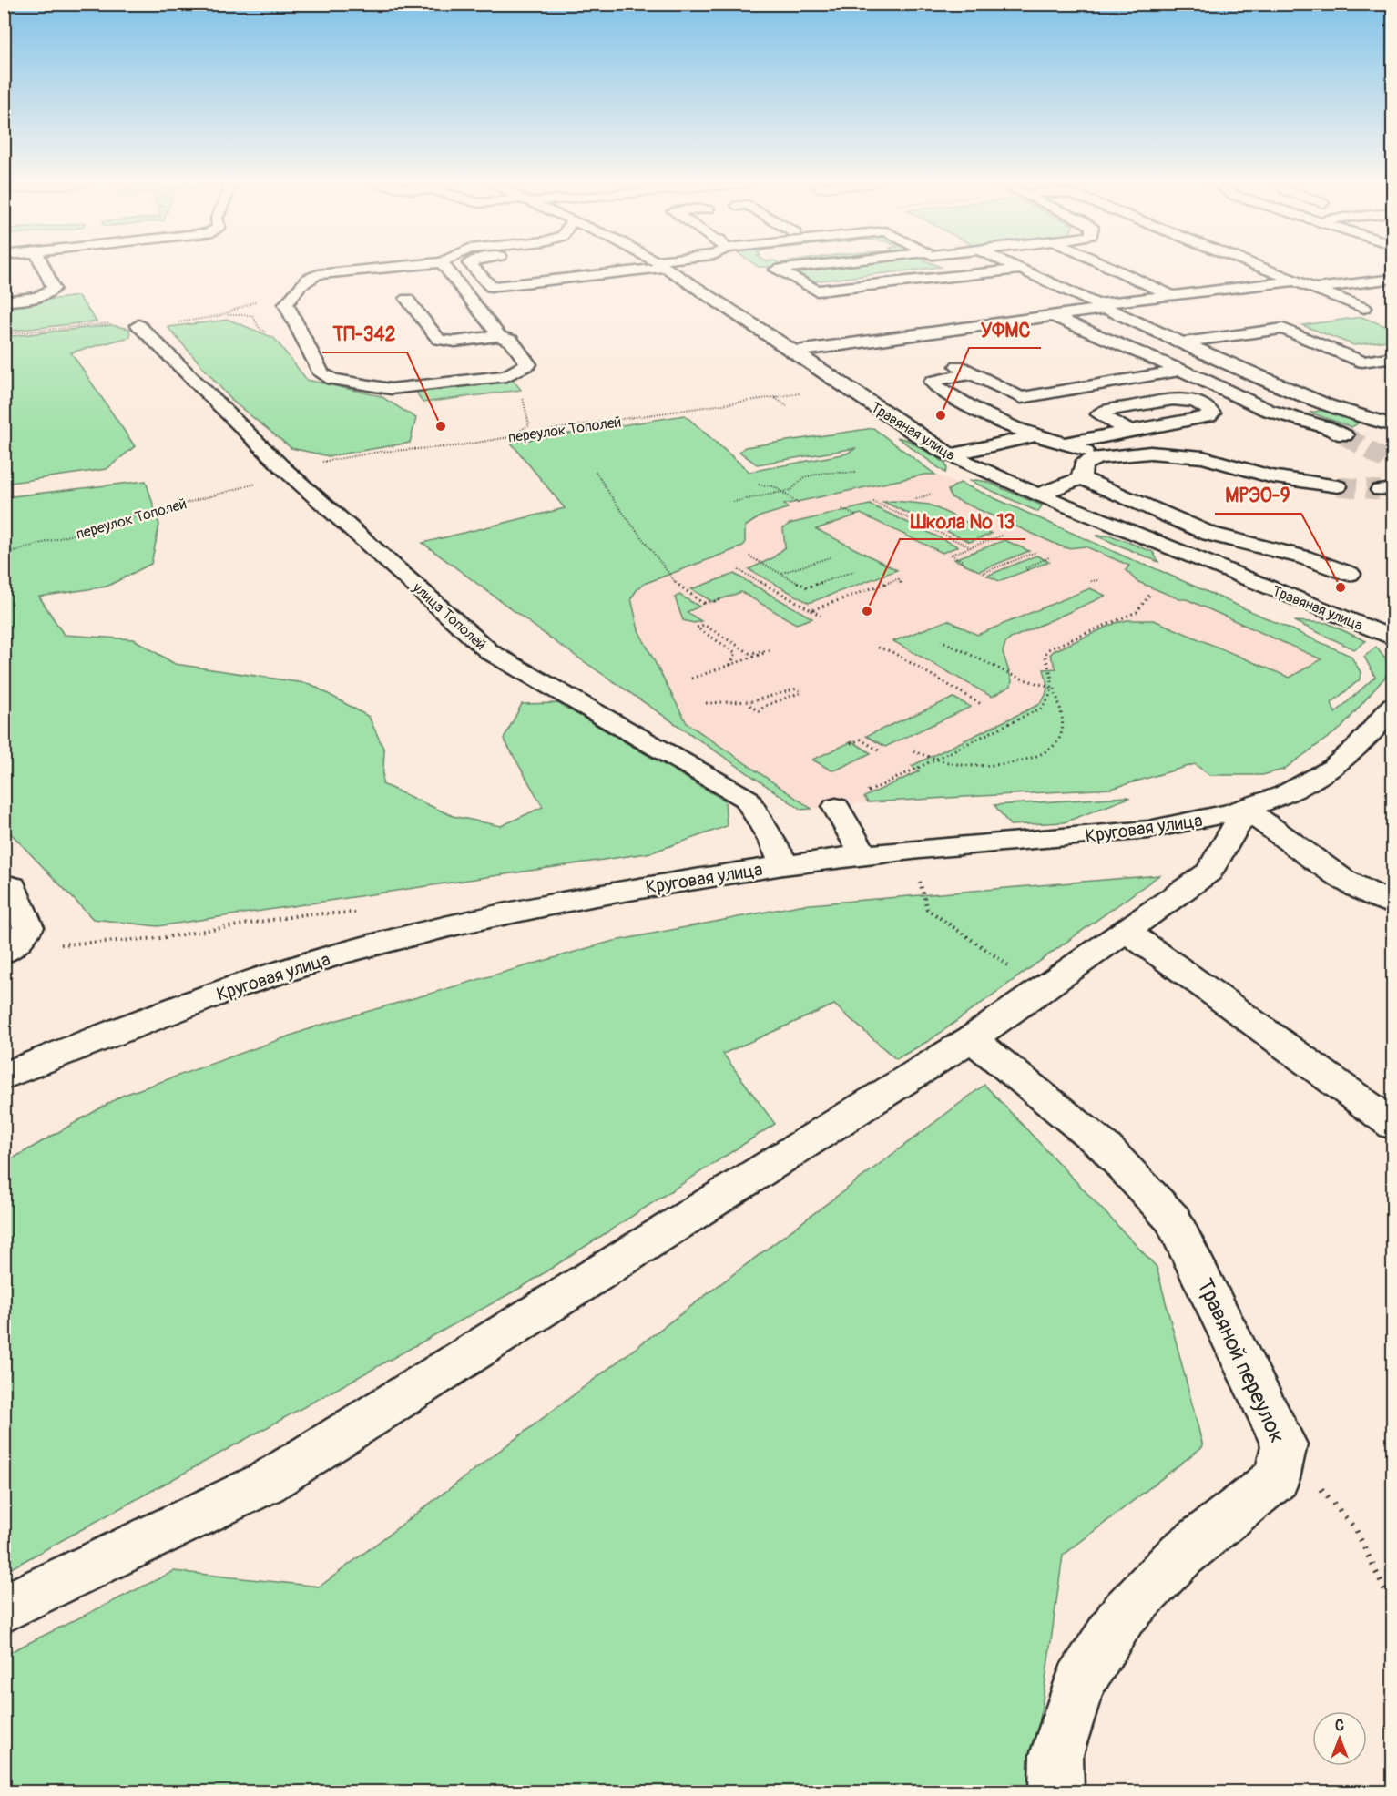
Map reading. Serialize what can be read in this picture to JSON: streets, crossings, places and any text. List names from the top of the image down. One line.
{"streets":{"street":["Травяная улица","улица Тополей","Круговая улица","Травяной переулок"],"path":["переулок Тополей"]},"crossings":[["переулок Тополей","улица Тополей"],["улица Тополей","Круговая улица"]],"places":["УФМС","ТП-342","МРЭО-9","Школа № 13"],"north":"top"}
